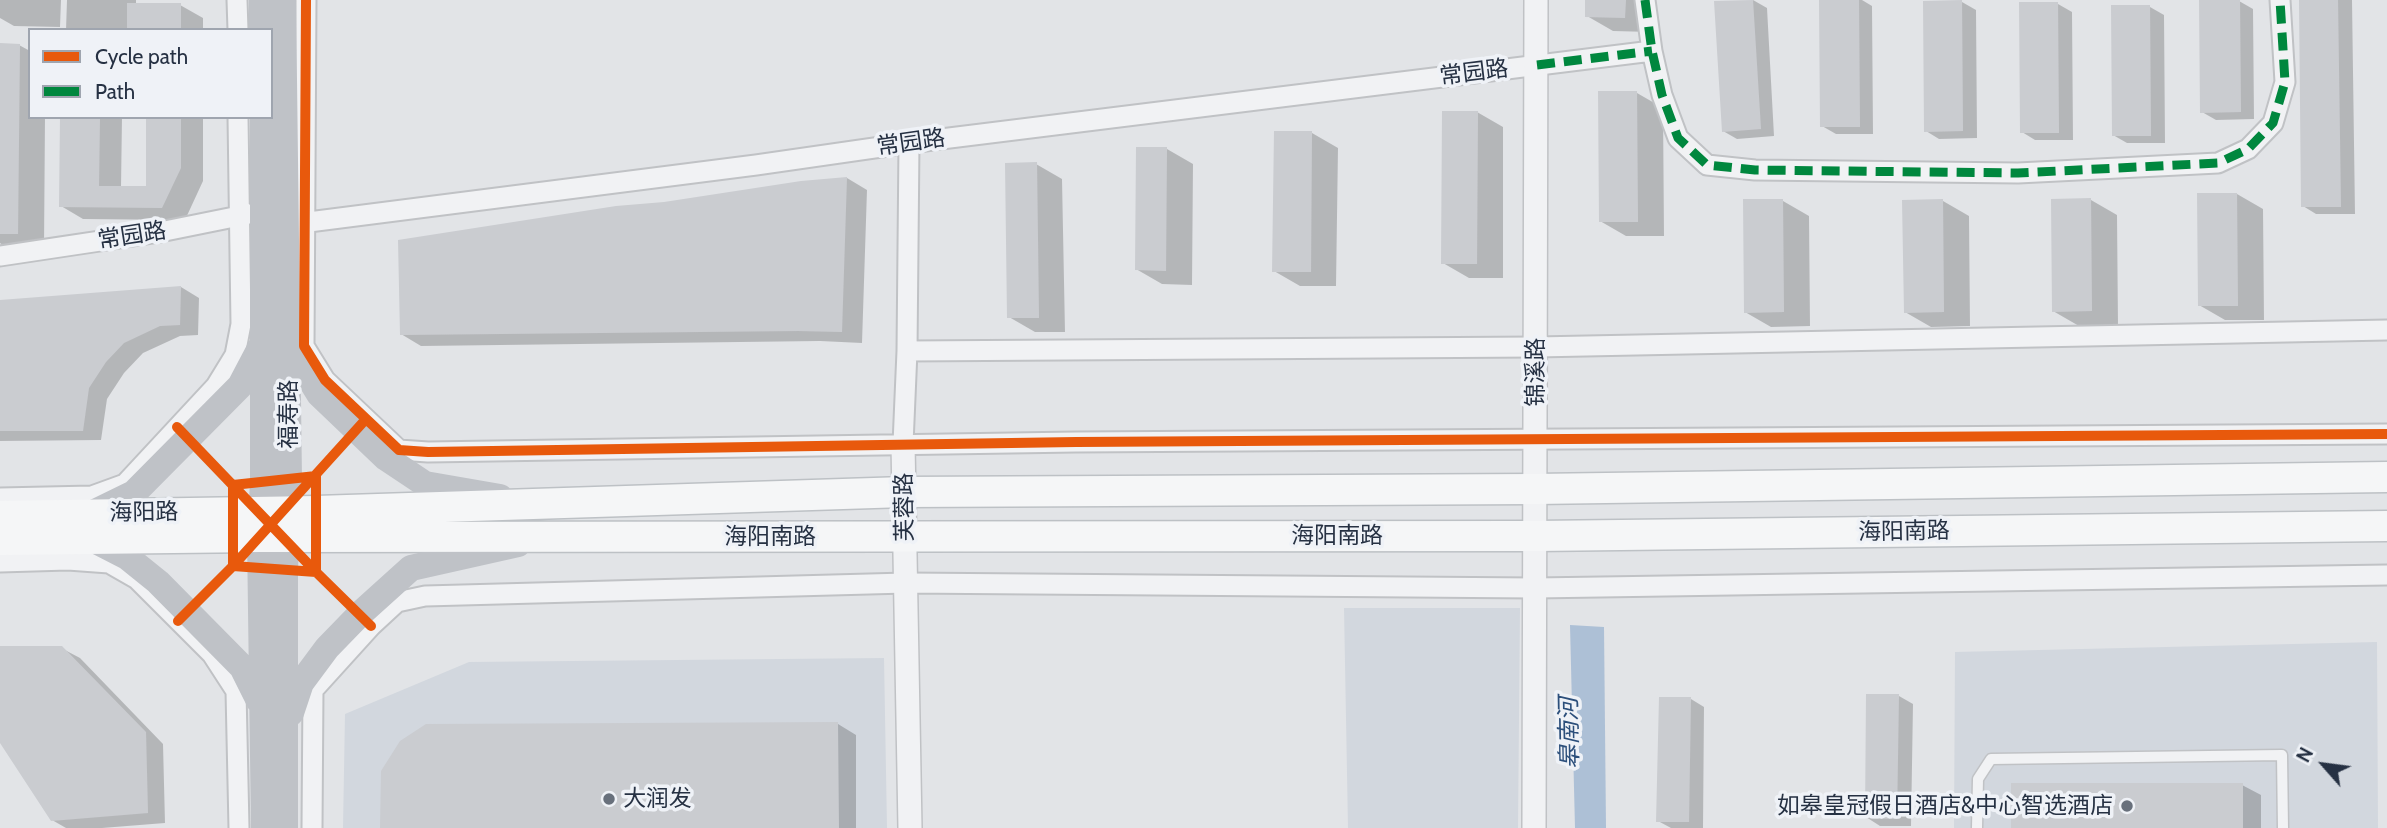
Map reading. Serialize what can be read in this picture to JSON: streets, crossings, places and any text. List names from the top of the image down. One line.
{"streets":{"main road":["福寿路","海阳路","海阳南路"],"street":["常园路","锦溪路","芙蓉路"]},"crossings":[["常园路","锦溪路"],["常园路","福寿路"],["常园路","芙蓉路"],["锦溪路","海阳南路"],["福寿路","海阳路"],["福寿路","海阳南路"],["芙蓉路","海阳南路"],["海阳路","海阳南路"]],"water":["皋南河"],"places":["大润发","如皋皇冠假日酒店&中心智选酒店"],"legend":["Cycle path","Path"],"north":"top left"}
